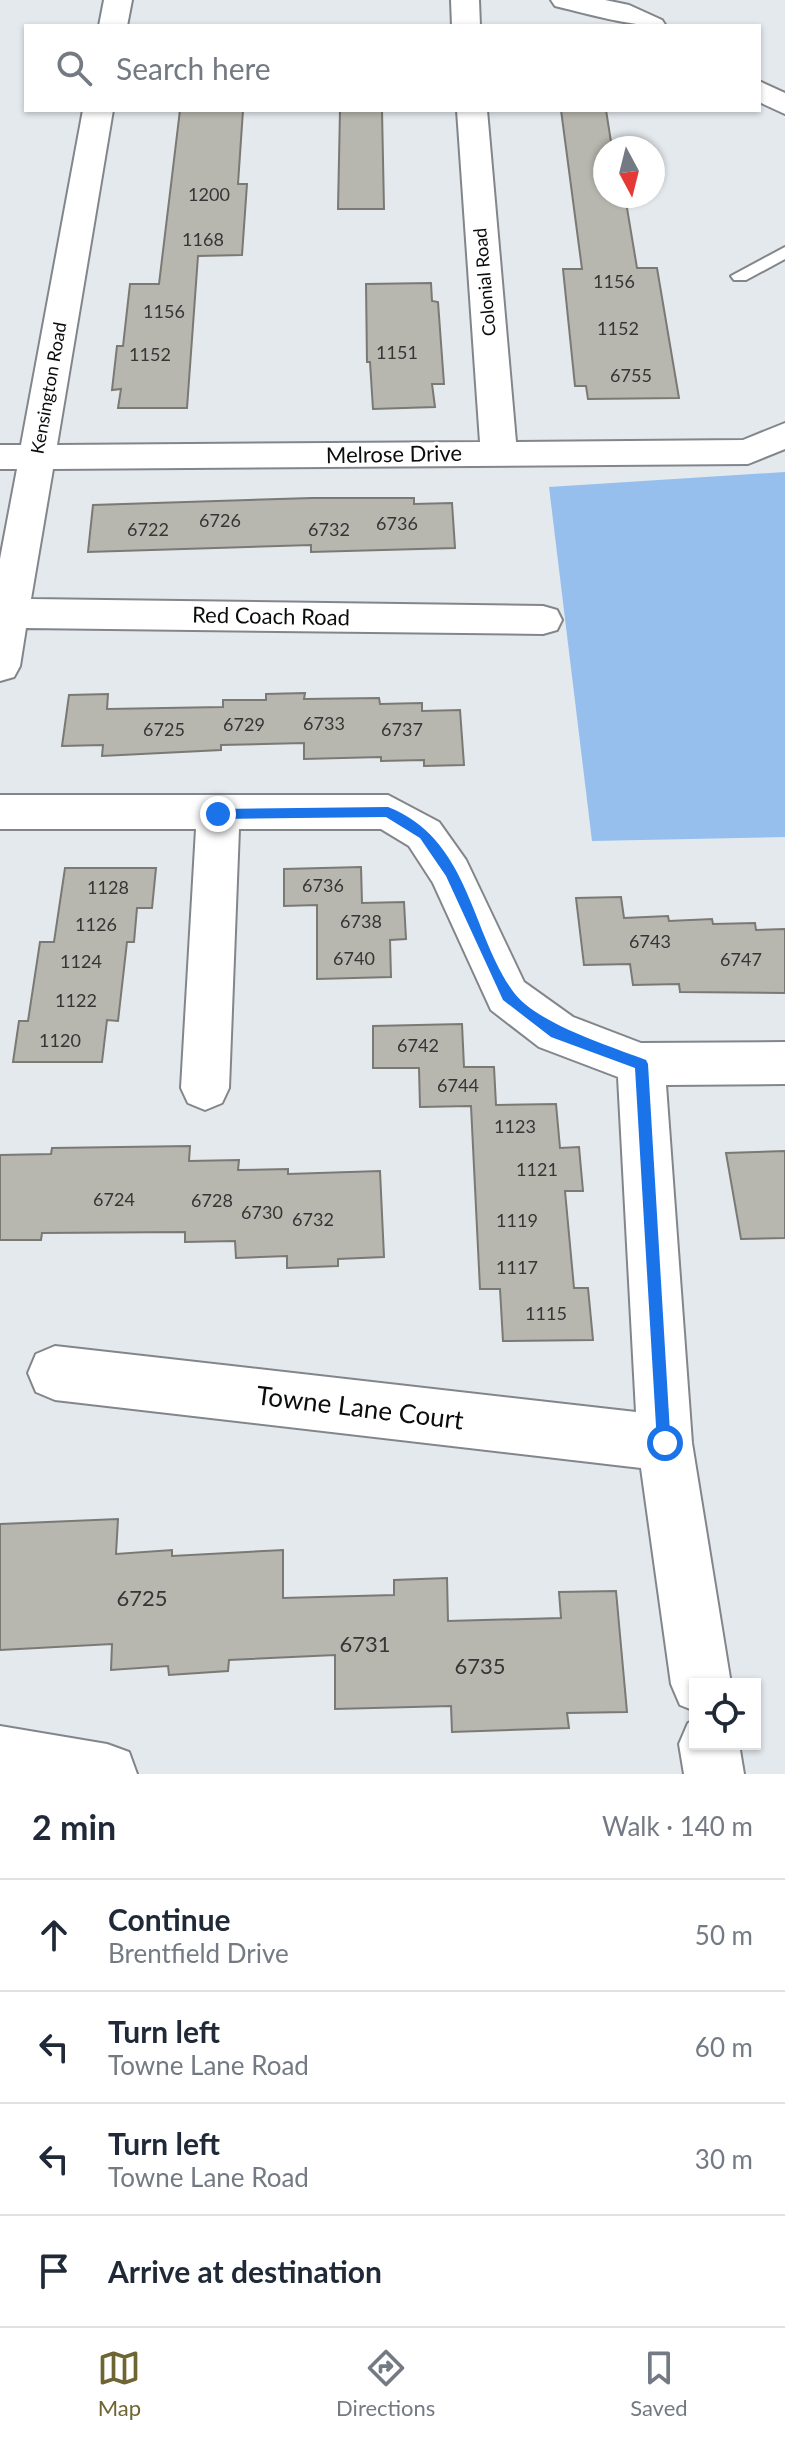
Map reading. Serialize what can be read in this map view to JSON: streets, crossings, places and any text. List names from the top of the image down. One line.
{"streets":{"street":["Colonial Road","Kensington Road","Melrose Drive","Red Coach Road","Towne Lane Court"]},"crossings":[["Colonial Road","Melrose Drive"],["Kensington Road","Melrose Drive"],["Kensington Road","Red Coach Road"]],"house_numbers":["1200","1168","1156","1156","1152","1151","1152","6755","6726","6736","6722","6732","6733","6729","6725","6737","6736","1128","6738","1126","6743","6740","6747","1124","1122","1120","6742","6744","1123","1121","6724","6728","6730","6732","1119","1117","1115","6725","6731","6735"],"north":"bottom","page":{"search":"Search here","heading":["2 min","Walk · 140 m"],"list":[["Continue","Brentfield Drive","50 m"],["Turn left","Towne Lane Road","60 m"],["Turn left","Towne Lane Road","30 m"],"Arrive at destination"],"nav":["Map","Directions","Saved"]}}
